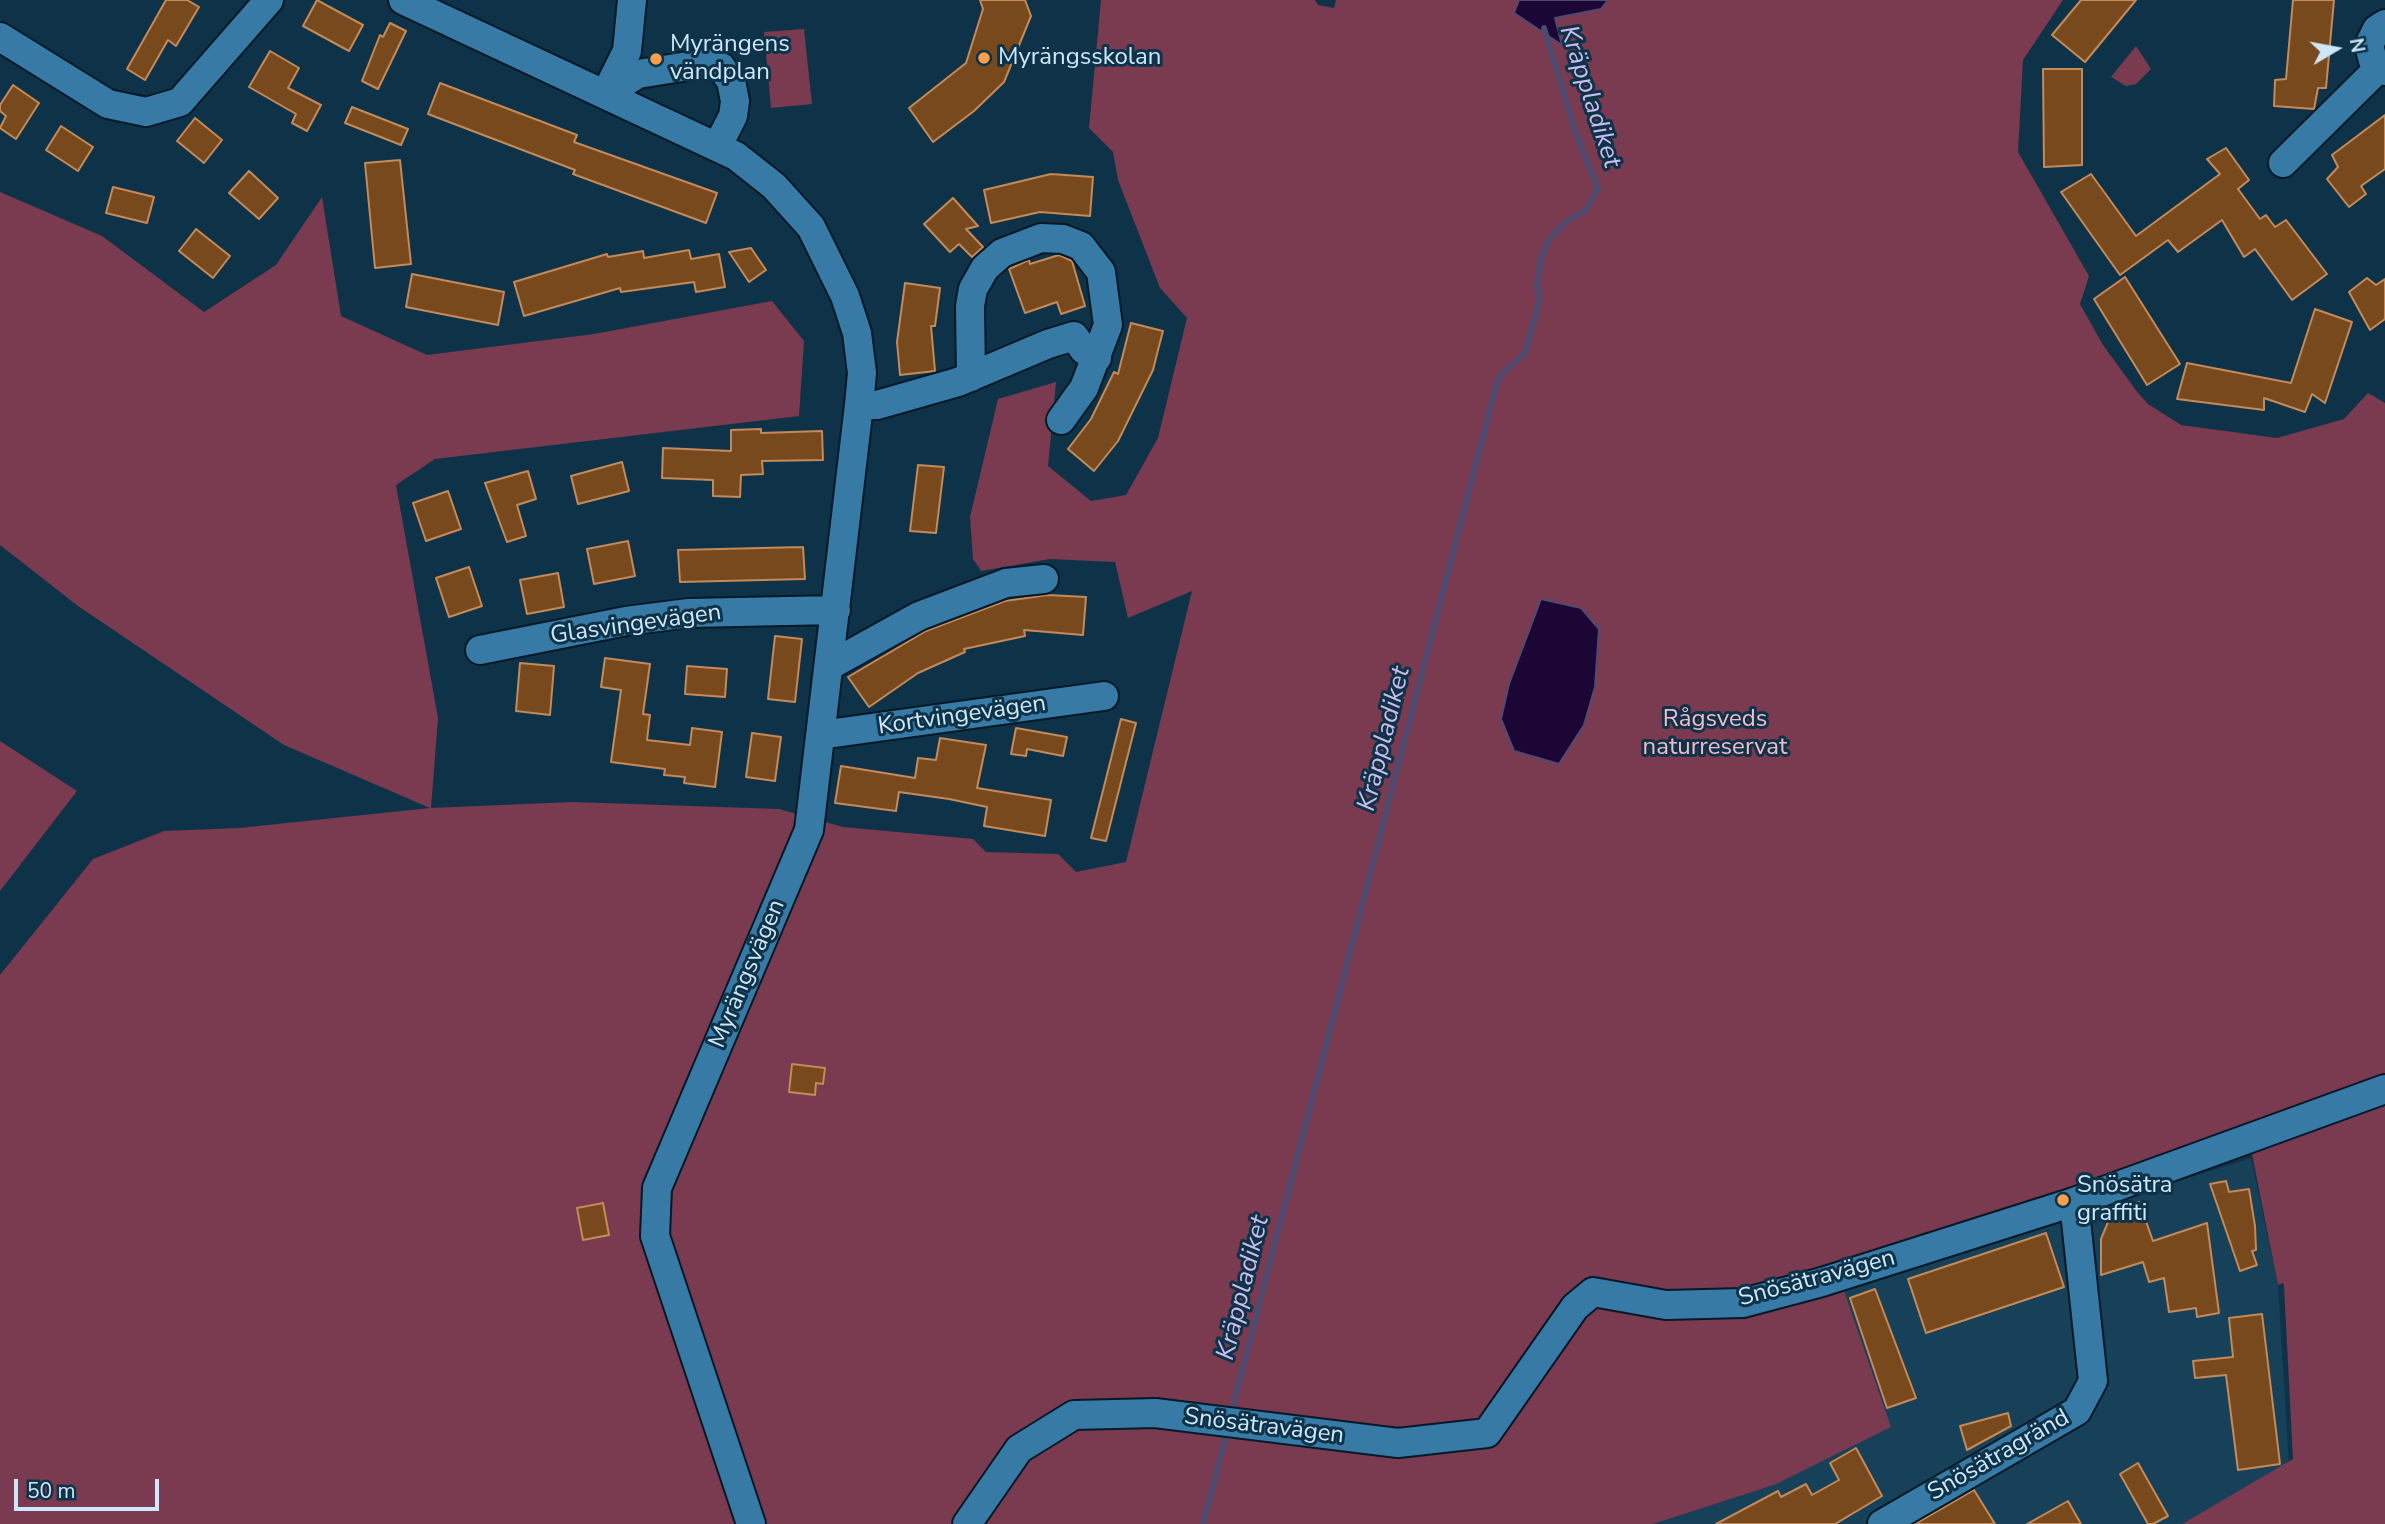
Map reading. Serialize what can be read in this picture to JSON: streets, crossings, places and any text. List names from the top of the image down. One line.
{"streets":{"street":["Glasvingevägen","Kortvingevägen","Myrängsvägen","Snösätravägen","Snösätragränd"]},"crossings":[["Glasvingevägen","Myrängsvägen"],["Kortvingevägen","Myrängsvägen"],["Snösätravägen","Snösätragränd"]],"water":["Kräppladiket"],"parks":["Rågsveds naturreservat"],"places":["Myrängsskolan","Myrängens vändplan","Snösätra graffiti"],"scale_bar":"50 m","north":"right"}
